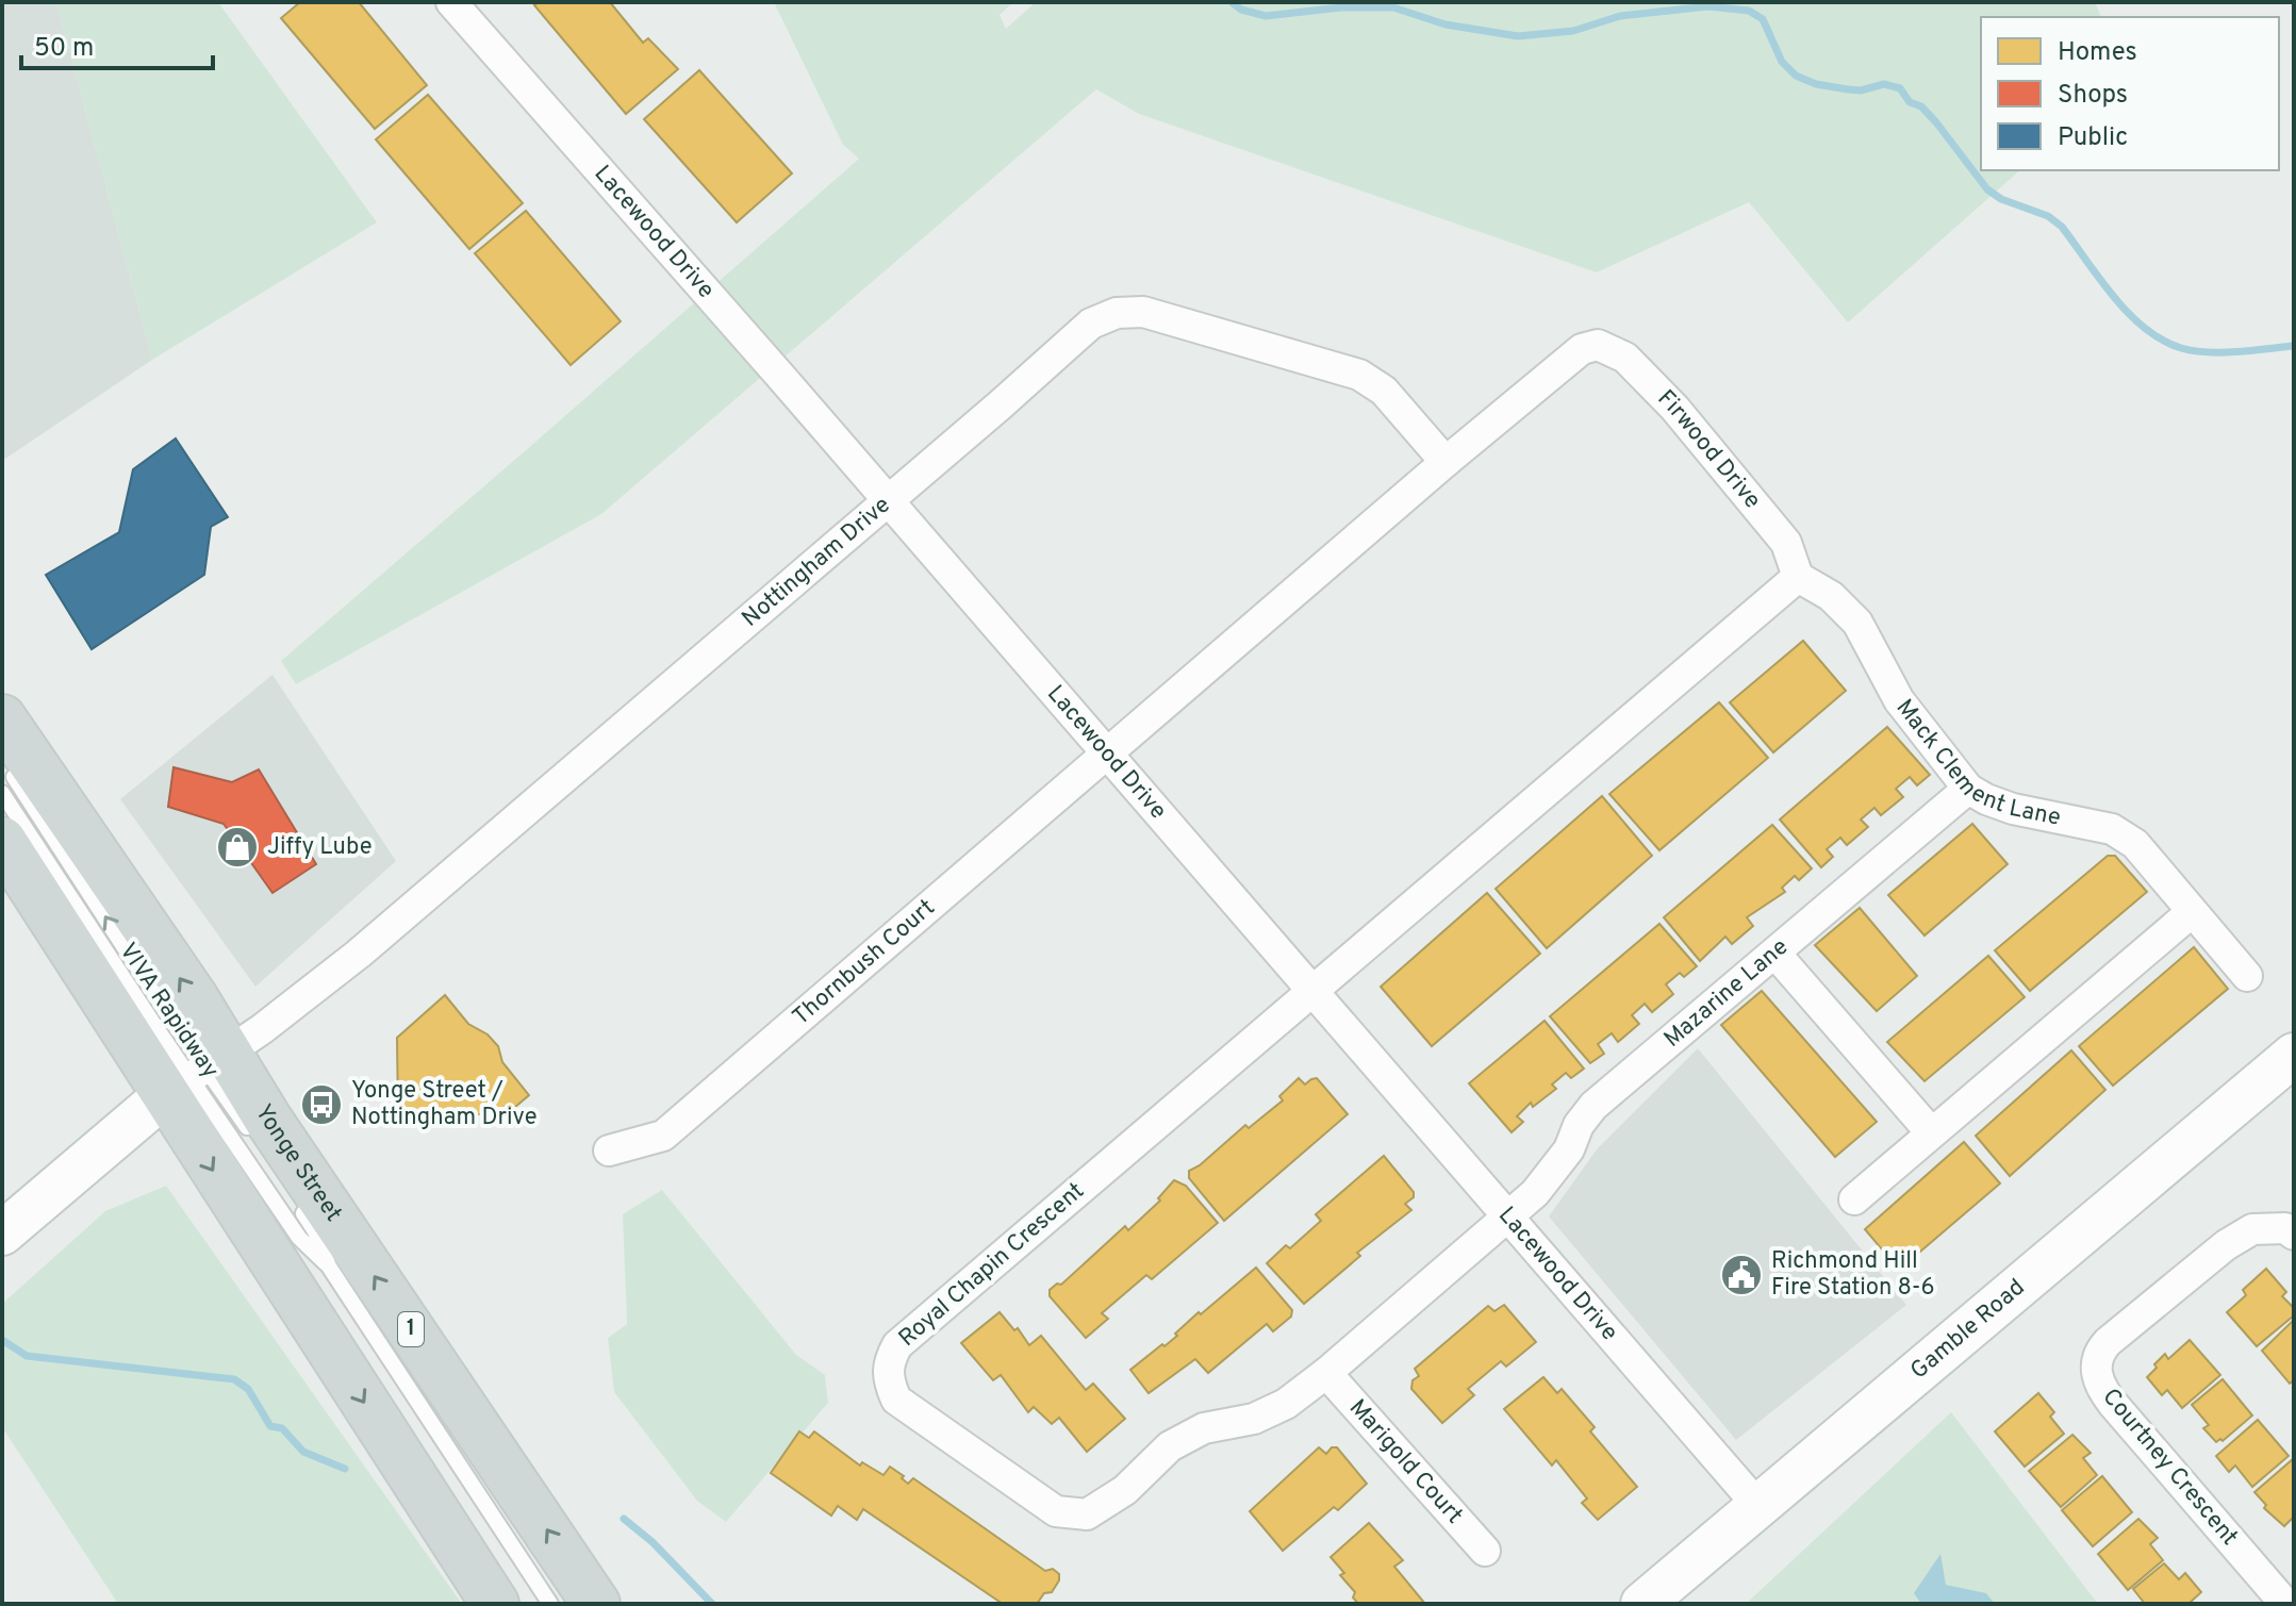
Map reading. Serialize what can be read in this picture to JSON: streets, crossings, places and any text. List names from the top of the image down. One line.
{"streets":{"main road":["Yonge Street","1","Gamble Road"],"street":["Lacewood Drive","Firwood Drive","Nottingham Drive","Mack Clement Lane","Thornbush Court","Mazarine Lane","Royal Chapin Crescent","Marigold Court","Courtney Crescent"],"lane":["VIVA Rapidway"]},"crossings":[["Lacewood Drive","Firwood Drive"],["Lacewood Drive","Nottingham Drive"],["Lacewood Drive","Thornbush Court"],["Lacewood Drive","Mazarine Lane"],["Lacewood Drive","Royal Chapin Crescent"],["Lacewood Drive","Gamble Road"],["Firwood Drive","Nottingham Drive"],["Firwood Drive","Mack Clement Lane"],["Firwood Drive","Thornbush Court"],["Nottingham Drive","VIVA Rapidway"],["Nottingham Drive","Yonge Street"],["Mack Clement Lane","Mazarine Lane"],["Mazarine Lane","Royal Chapin Crescent"],["VIVA Rapidway","Yonge Street"],["Royal Chapin Crescent","Marigold Court"]],"places":{"shop":["Jiffy Lube"],"bus stop":["Yonge Street / Nottingham Drive"],"public building":["Richmond Hill Fire Station 8-6"]},"legend":["Homes","Shops","Public"],"scale_bar":"50 m"}
